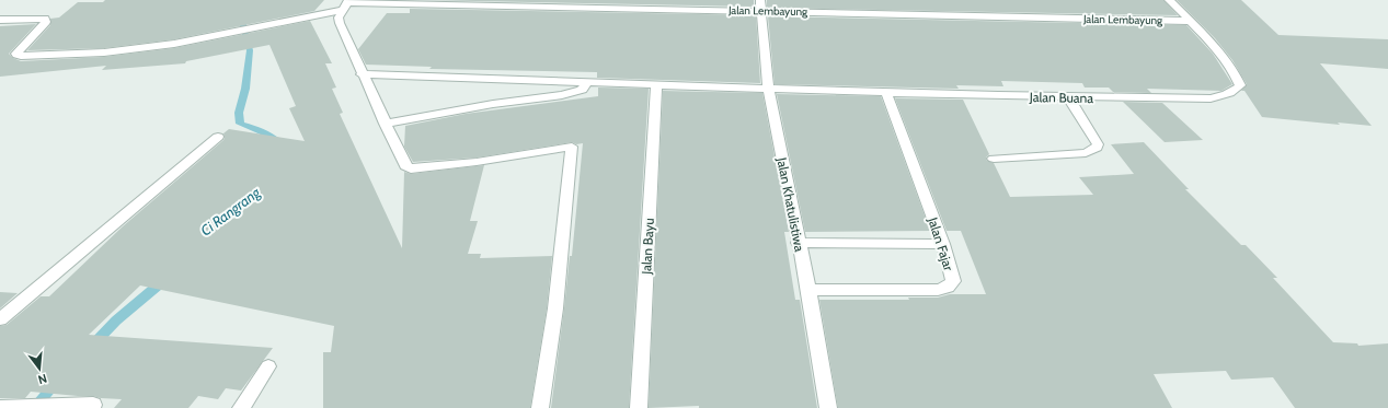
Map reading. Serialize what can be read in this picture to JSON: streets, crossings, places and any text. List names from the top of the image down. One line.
{"streets":{"street":["Jalan Lembayung","Jalan Buana","Jalan Khatulistiwa","Jalan Fajar","Jalan Bayu"]},"crossings":[["Jalan Lembayung","Jalan Buana"],["Jalan Lembayung","Jalan Khatulistiwa"],["Jalan Buana","Jalan Khatulistiwa"],["Jalan Buana","Jalan Fajar"],["Jalan Buana","Jalan Bayu"],["Jalan Khatulistiwa","Jalan Fajar"]],"water":["Ci Rangrang"],"north":"bottom"}
